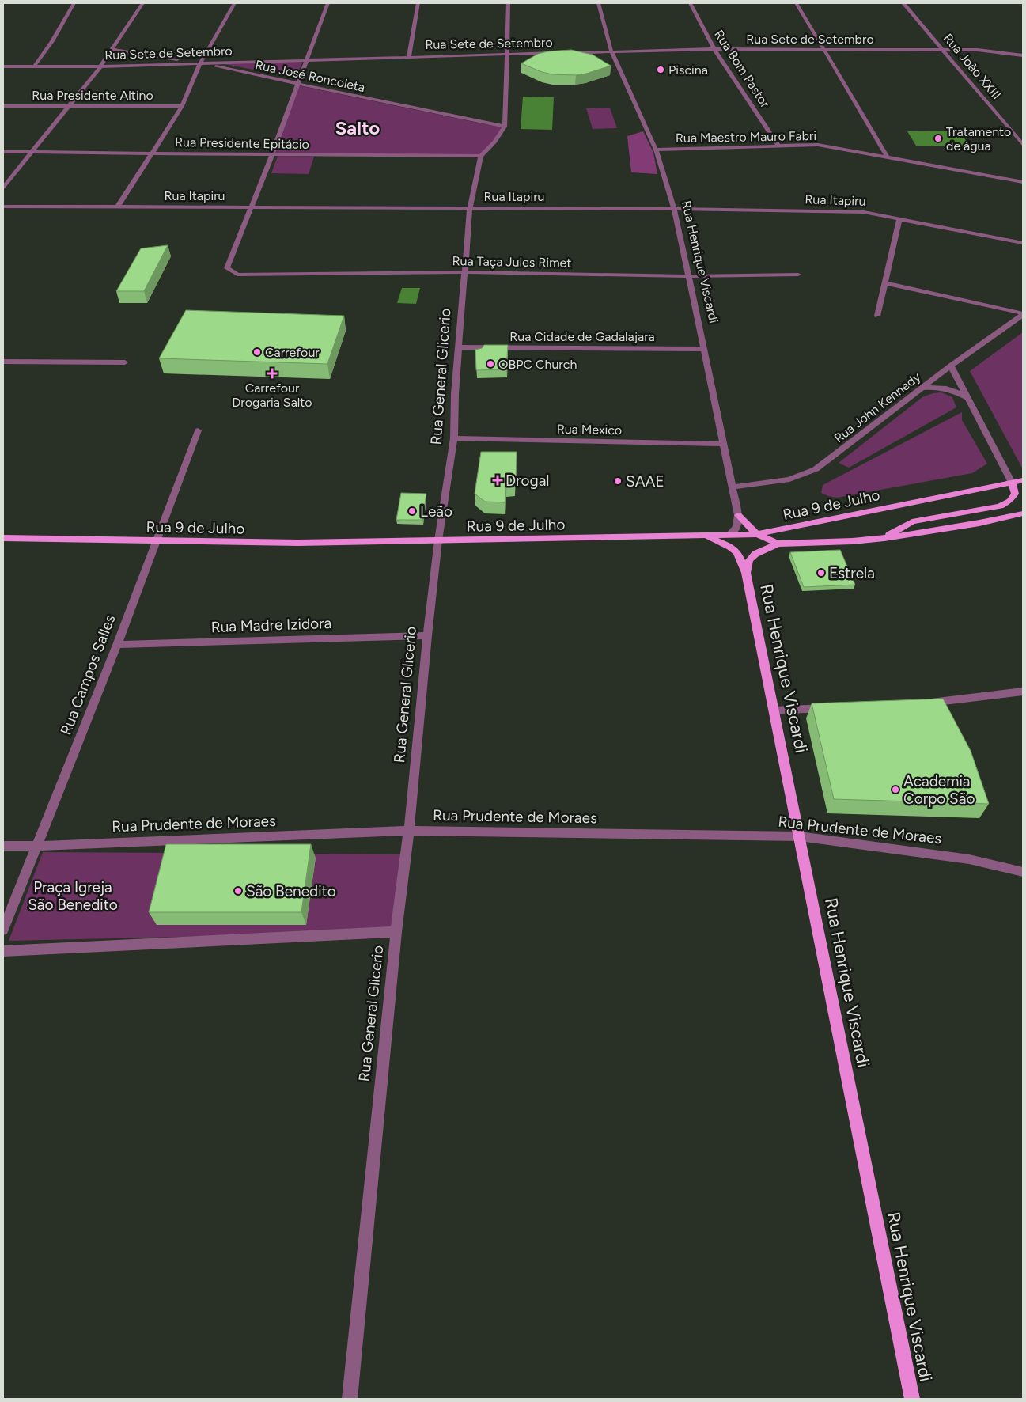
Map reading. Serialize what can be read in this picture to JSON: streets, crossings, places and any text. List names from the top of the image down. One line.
{"streets":{"main road":["Rua Henrique Viscardi","Rua 9 de Julho"],"street":["Rua Sete de Setembro","Rua João XXIII","Rua Bom Pastor","Rua José Roncoleta","Rua Presidente Altino","Rua Maestro Mauro Fabri","Rua Presidente Epitácio","Rua Itapiru","Rua Taça Jules Rimet","Rua Cidade de Gadalajara","Rua General Glicerio","Rua John Kennedy","Rua Mexico","Rua Madre Izidora","Rua Campos Salles","Rua Prudente de Moraes"]},"crossings":[["Rua Sete de Setembro","Rua João XXIII"],["Rua Sete de Setembro","Rua Bom Pastor"],["Rua Sete de Setembro","Rua José Roncoleta"],["Rua Sete de Setembro","Rua Henrique Viscardi"],["Rua Bom Pastor","Rua Maestro Mauro Fabri"],["Rua Maestro Mauro Fabri","Rua Henrique Viscardi"],["Rua Presidente Epitácio","Rua General Glicerio"],["Rua Itapiru","Rua Taça Jules Rimet"],["Rua Itapiru","Rua Henrique Viscardi"],["Rua Itapiru","Rua General Glicerio"],["Rua Taça Jules Rimet","Rua Henrique Viscardi"],["Rua Taça Jules Rimet","Rua General Glicerio"],["Rua Henrique Viscardi","Rua Cidade de Gadalajara"],["Rua Henrique Viscardi","Rua John Kennedy"],["Rua Henrique Viscardi","Rua Mexico"],["Rua Henrique Viscardi","Rua 9 de Julho"],["Rua Henrique Viscardi","Rua Prudente de Moraes"],["Rua Cidade de Gadalajara","Rua General Glicerio"],["Rua General Glicerio","Rua Mexico"],["Rua General Glicerio","Rua 9 de Julho"],["Rua General Glicerio","Rua Madre Izidora"],["Rua General Glicerio","Rua Prudente de Moraes"],["Rua 9 de Julho","Rua Campos Salles"],["Rua Madre Izidora","Rua Campos Salles"],["Rua Campos Salles","Rua Prudente de Moraes"]],"districts":["Salto"],"parks":["Praça Igreja São Benedito"],"places":{"other":["Piscina","Tratamento de água","Carrefour","OBPC Church","SAAE","Leão","Estrela","Academia Corpo São","São Benedito"],"health":["Carrefour Drogaria Salto","Drogal"]}}
